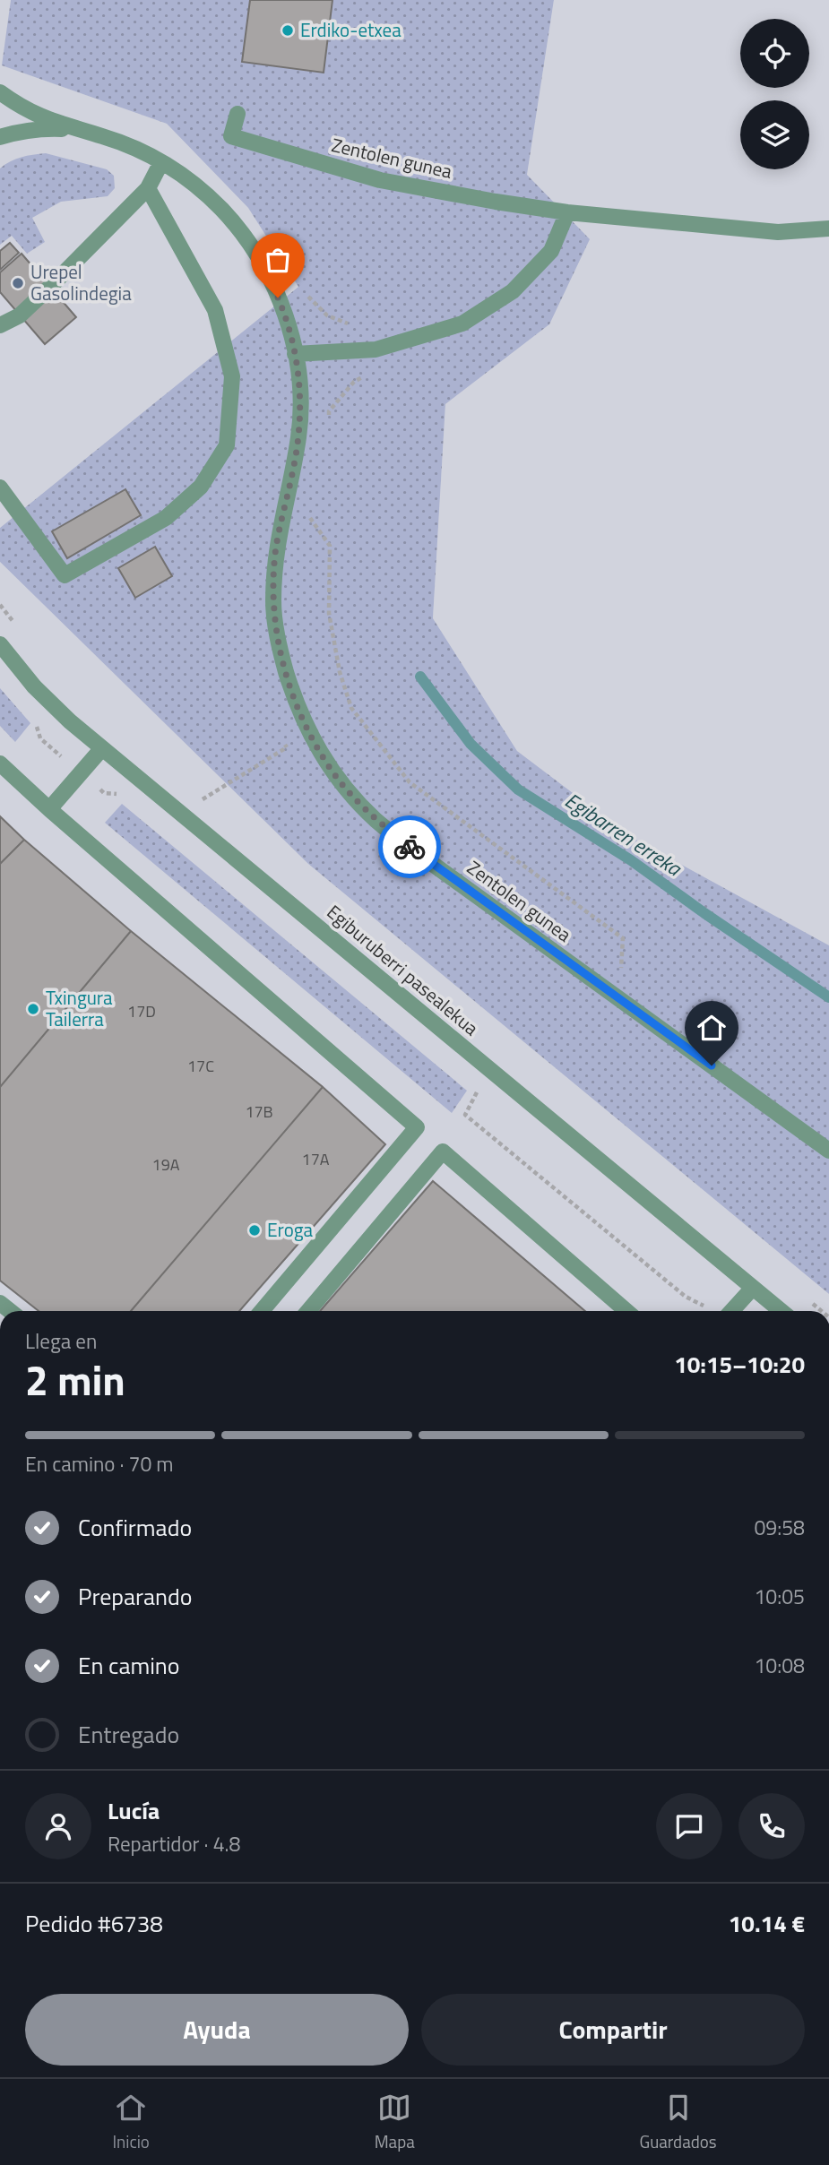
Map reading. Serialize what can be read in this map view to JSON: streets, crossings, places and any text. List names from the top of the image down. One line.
{"streets":{"street":["Zentolen gunea","Egiburuberri pasealekua"]},"water":["Egibarren erreka"],"places":["Erdiko-etxea","Urepel Gasolindegia","Txingura Tailerra","Eroga"],"house_numbers":["17D","17C","17B","17A","19A"],"page":{"heading":["2 min","Llega en","10:15–10:20"],"panel":["Lucía","Repartidor · 4.8","Pedido #6738","10.14 €"],"bar":"En camino · 70 m","list":[["Confirmado","09:58"],["Preparando","10:05"],["En camino","10:08"],"Entregado"],"buttons":["Ayuda","Compartir"],"tabs":["Inicio","Mapa","Guardados"]}}
